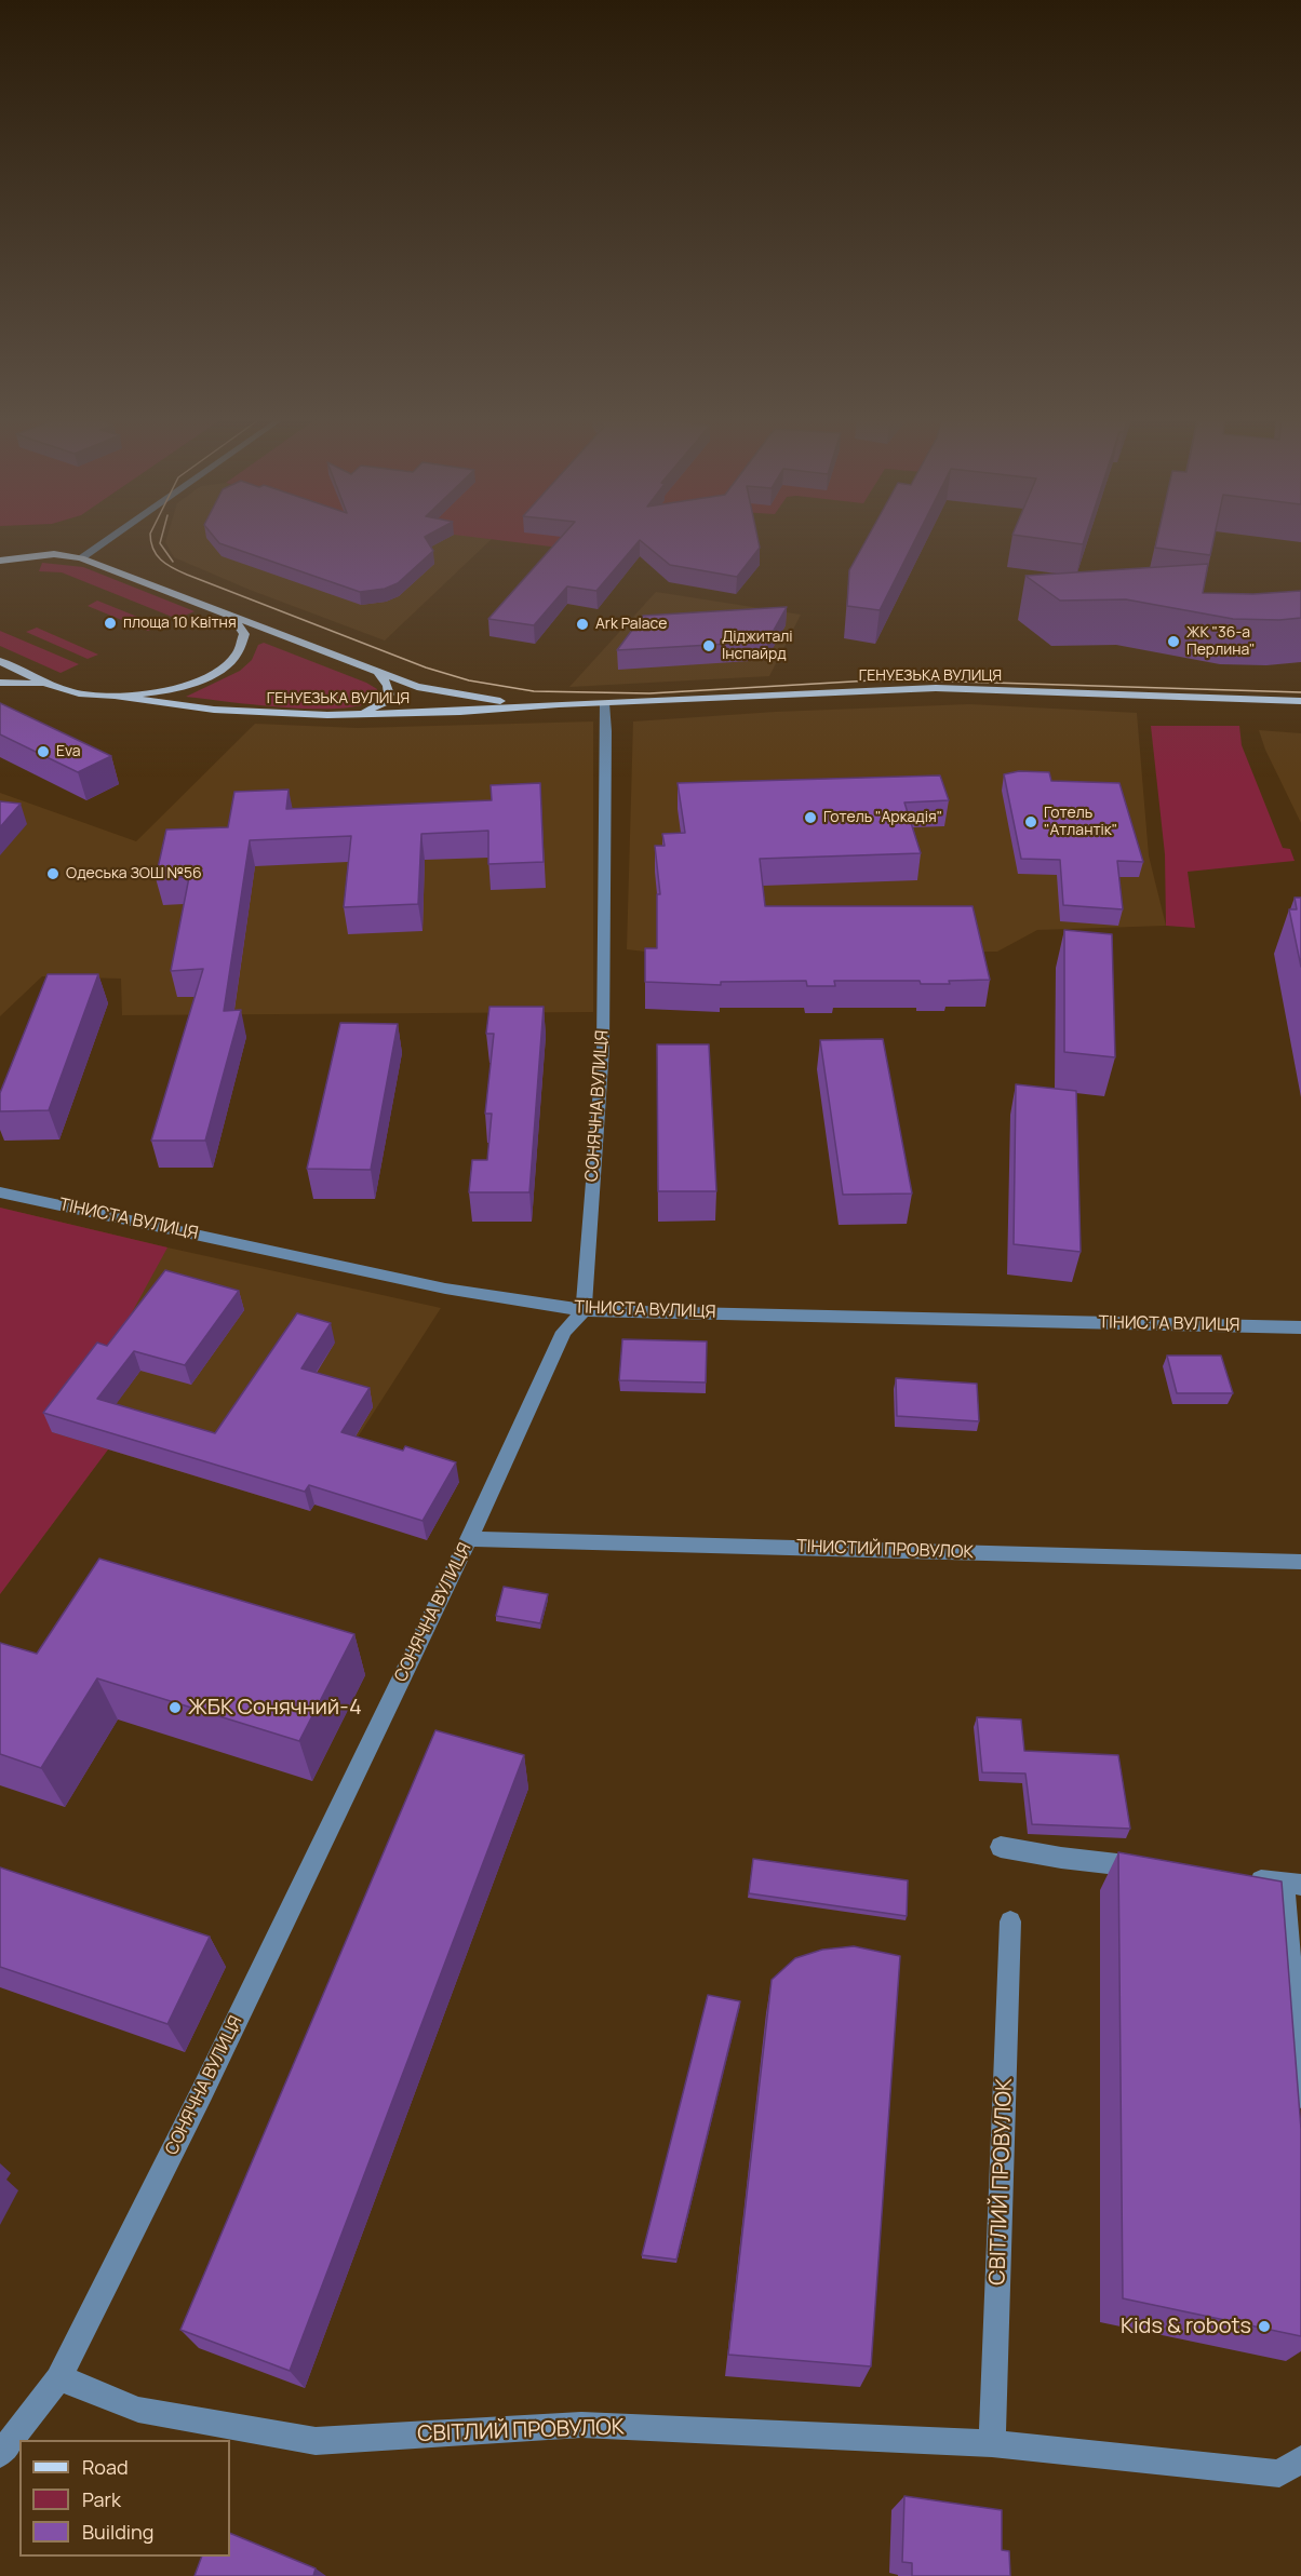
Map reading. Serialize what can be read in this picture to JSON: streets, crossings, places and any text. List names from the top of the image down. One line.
{"streets":{"main road":["ГЕНУЕЗЬКА ВУЛИЦЯ"],"street":["СОНЯЧНА ВУЛИЦЯ","ТІНИСТА ВУЛИЦЯ","ТІНИСТИЙ ПРОВУЛОК","СВІТЛИЙ ПРОВУЛОК"]},"crossings":[["ГЕНУЕЗЬКА ВУЛИЦЯ","СОНЯЧНА ВУЛИЦЯ"],["СОНЯЧНА ВУЛИЦЯ","ТІНИСТА ВУЛИЦЯ"],["СОНЯЧНА ВУЛИЦЯ","ТІНИСТИЙ ПРОВУЛОК"],["СОНЯЧНА ВУЛИЦЯ","СВІТЛИЙ ПРОВУЛОК"]],"places":["площа 10 Квітня","Ark Palace","ЖК \"36-а Перлина\"","Діджиталі Інспайрд","Eva","Готель \"Аркадія\"","Готель \"Атлантік\"","Одеська ЗОШ №56","ЖБК Сонячний-4","Kids & robots"],"legend":["Road","Park","Building"]}
